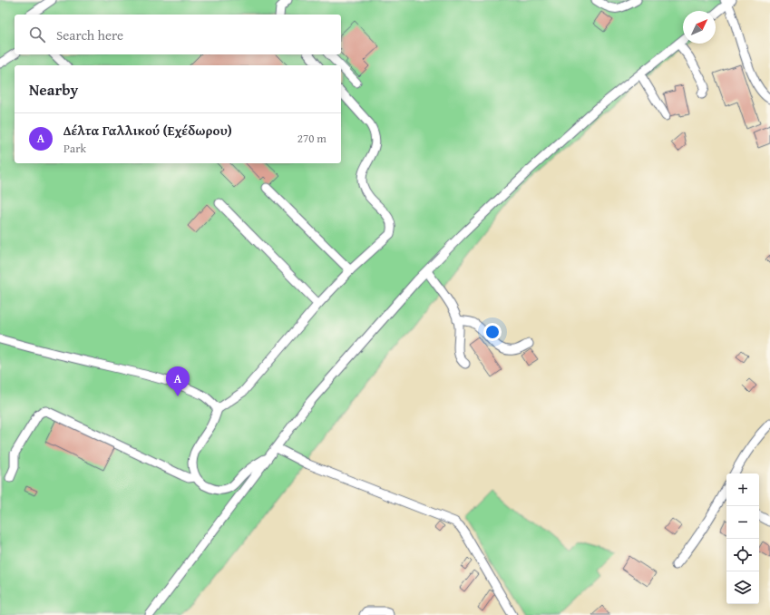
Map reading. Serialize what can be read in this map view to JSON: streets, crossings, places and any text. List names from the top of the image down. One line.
{"north":"top right","page":{"search":"Search here","heading":"Nearby","list":[{"mark":"A","name":"Δέλτα Γαλλικού (Εχέδωρου)","note":"Park","value":"270 m"}],"pins":"A","map_buttons":["+","−"]}}
